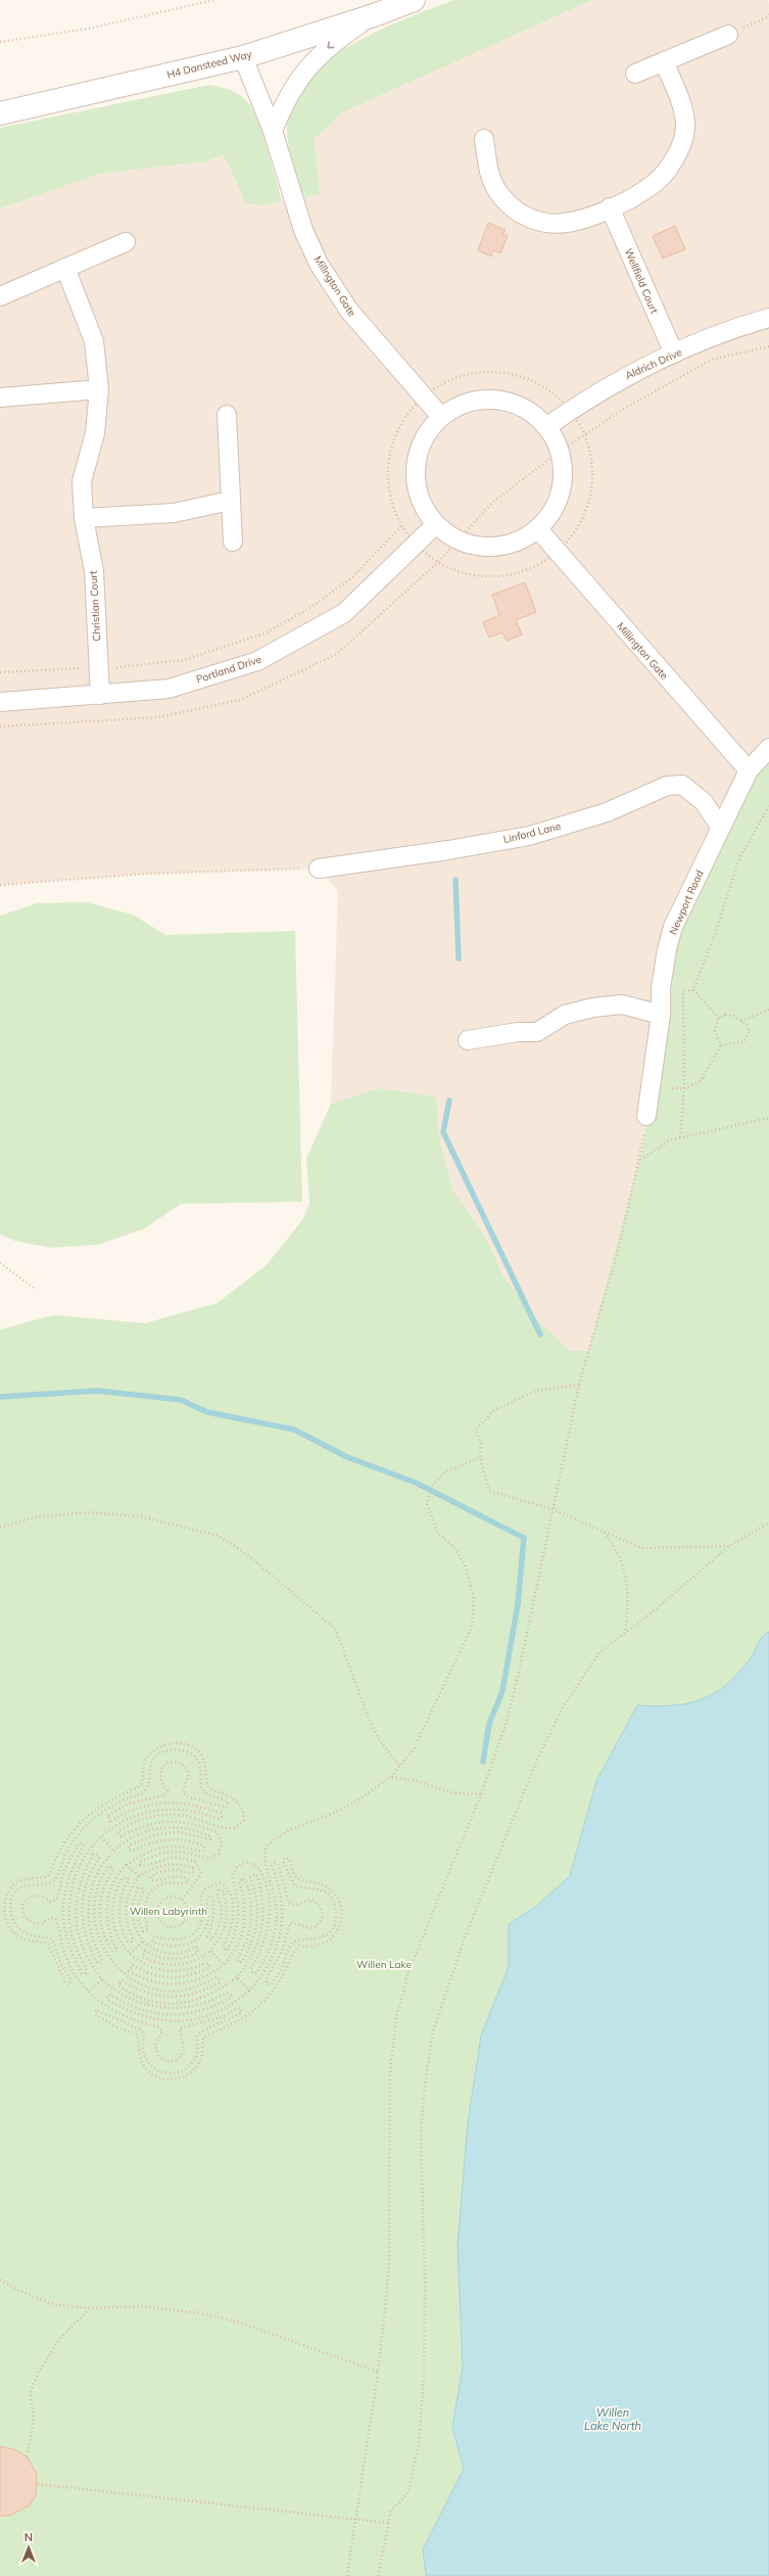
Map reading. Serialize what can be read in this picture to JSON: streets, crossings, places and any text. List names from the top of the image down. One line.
{"streets":{"street":["H4 Dansteed Way","Wellfield Court","Millngton Gate","Aldrich Drive","Christian Court","Millington Gate","Portland Drive","Linford Lane","Newport Road"]},"crossings":[["H4 Dansteed Way","Millngton Gate"],["Wellfield Court","Aldrich Drive"],["Christian Court","Portland Drive"],["Millington Gate","Newport Road"],["Linford Lane","Newport Road"]],"water":["Willen Lake North"],"parks":["Willen Labyrinth","Willen Lake"],"north":"top"}
